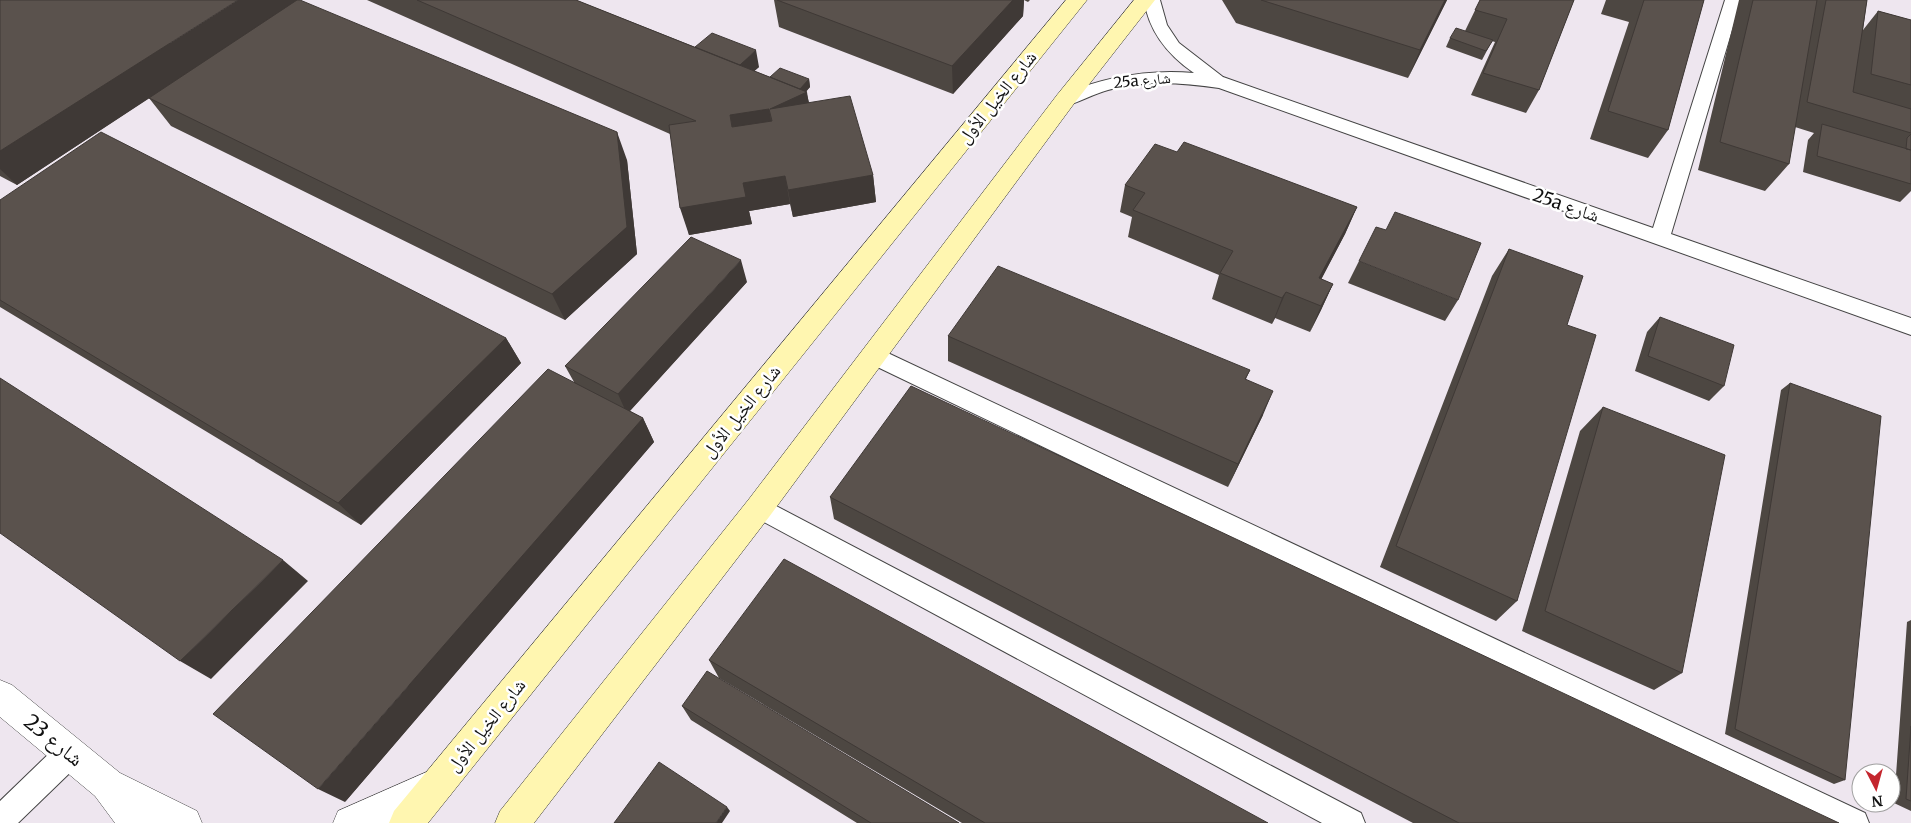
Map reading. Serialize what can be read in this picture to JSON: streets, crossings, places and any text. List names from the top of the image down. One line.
{"streets":{"main road":["شارع الخيل الأول"],"street":["شارع 23"],"lane":["25a شارع"]},"north":"bottom"}
